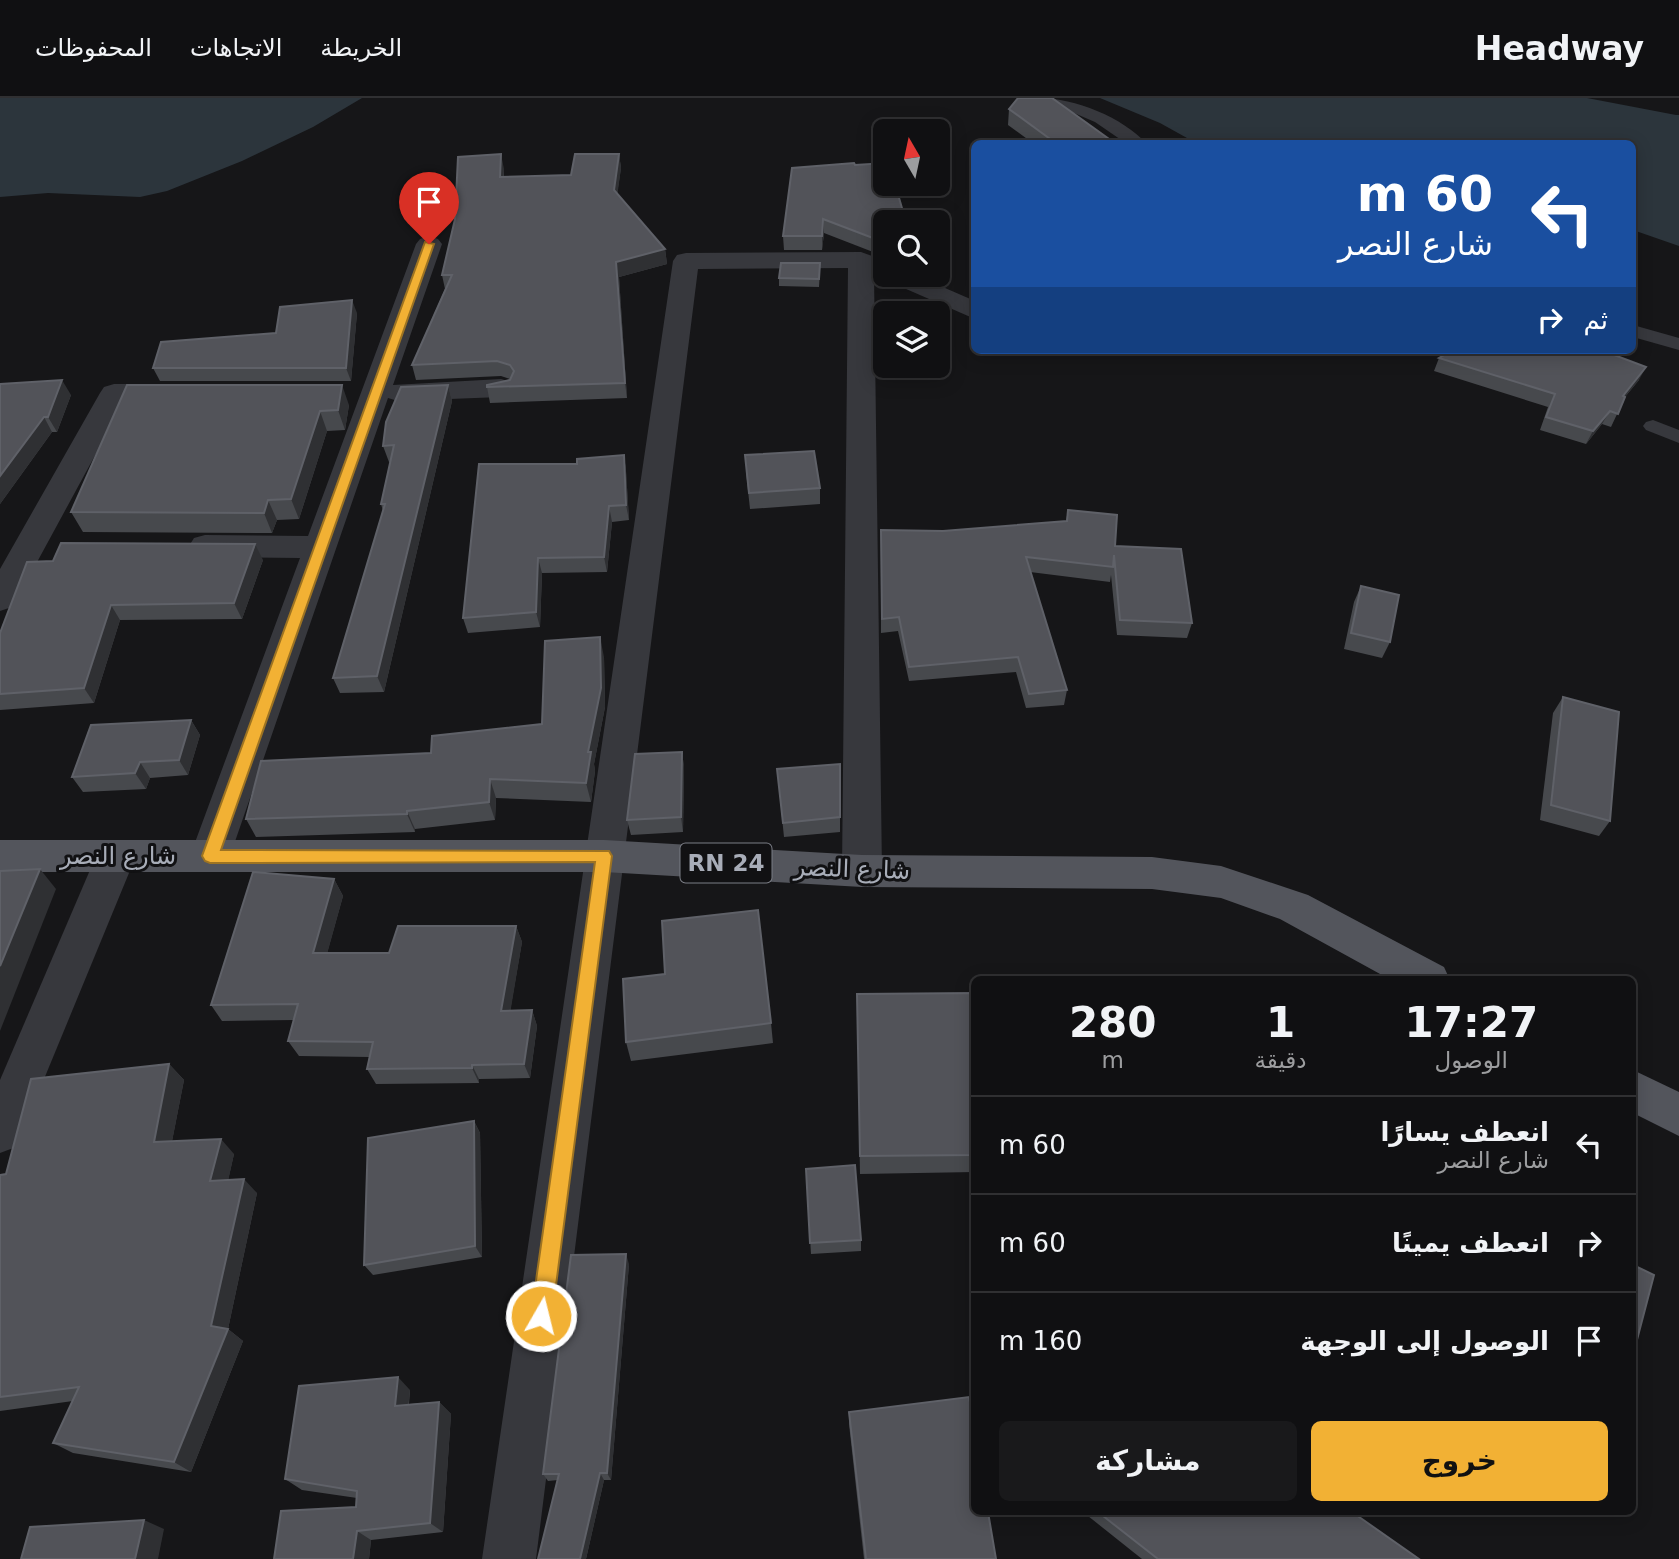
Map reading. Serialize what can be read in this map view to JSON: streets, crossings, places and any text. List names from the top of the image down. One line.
{"streets":{"main road":["شارع النصر","RN 24"]},"north":"top","page":{"header":"Headway","nav":["الخريطة","الاتجاهات","المحفوظات"],"turn":["60 m","شارع النصر"],"then":"ثم","eta":["17:27","الوصول","1","دقيقة","280","m"],"list":[{"name":"انعطف يسارًا","note":"شارع النصر","value":"60 m"},{"name":"انعطف يمينًا","value":"60 m"},{"name":"الوصول إلى الوجهة","value":"160 m"}],"buttons":["خروج","مشاركة"]}}
